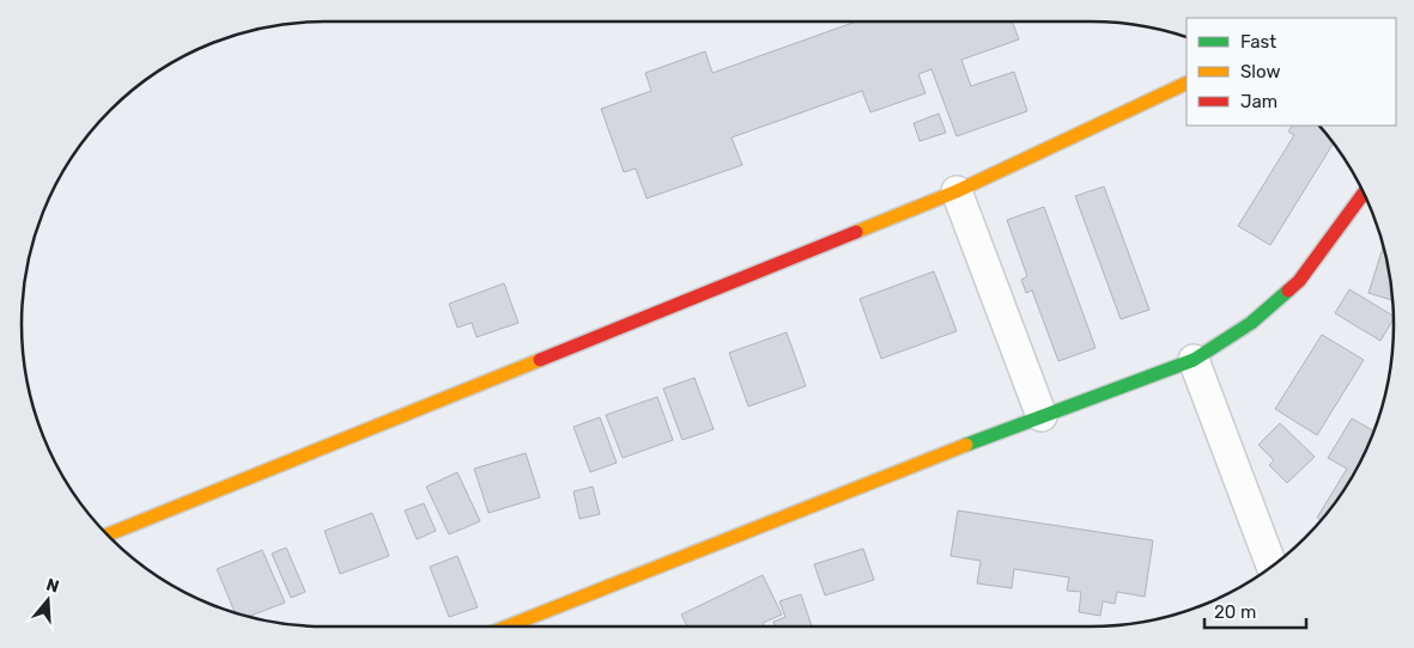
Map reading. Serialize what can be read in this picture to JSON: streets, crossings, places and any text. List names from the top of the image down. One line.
{"legend":["Fast","Slow","Jam"],"scale_bar":"20 m","north":"top"}
